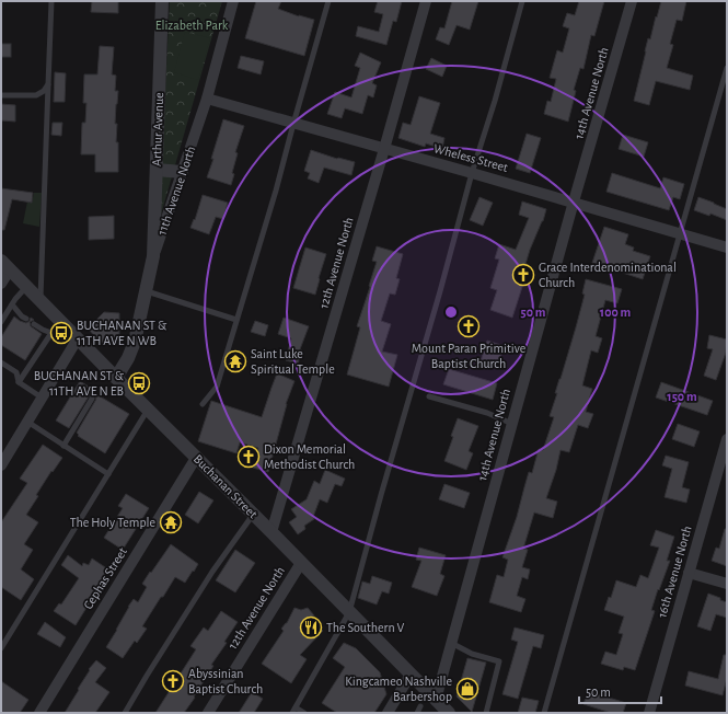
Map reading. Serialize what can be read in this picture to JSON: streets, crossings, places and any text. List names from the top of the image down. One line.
{"streets":{"street":["14th Avenue North","Arthur Avenue","Wheless Street","11th Avenue North","12th Avenue North","Buchanan Street","16th Avenue North","Cephas Street"]},"crossings":[["14th Avenue North","Wheless Street"],["14th Avenue North","Buchanan Street"],["Arthur Avenue","11th Avenue North"],["Wheless Street","11th Avenue North"],["Wheless Street","12th Avenue North"],["11th Avenue North","Buchanan Street"],["12th Avenue North","Buchanan Street"],["Buchanan Street","Cephas Street"]],"parks":["Elizabeth Park"],"places":{"church":["Grace Interdenominational Church","Mount Paran Primitive Baptist Church","Dixon Memorial Methodist Church","Abyssinian Baptist Church"],"bus stop":["BUCHANAN ST & 11TH AVE N WB","BUCHANAN ST & 11TH AVE N EB"],"temple":["Saint Luke Spiritual Temple","The Holy Temple"],"restaurant":["The Southern V"],"shop":["Kingcameo Nashville Barbershop"]},"scale_bar":"50 m","rings":["50 m","100 m","150 m"]}
